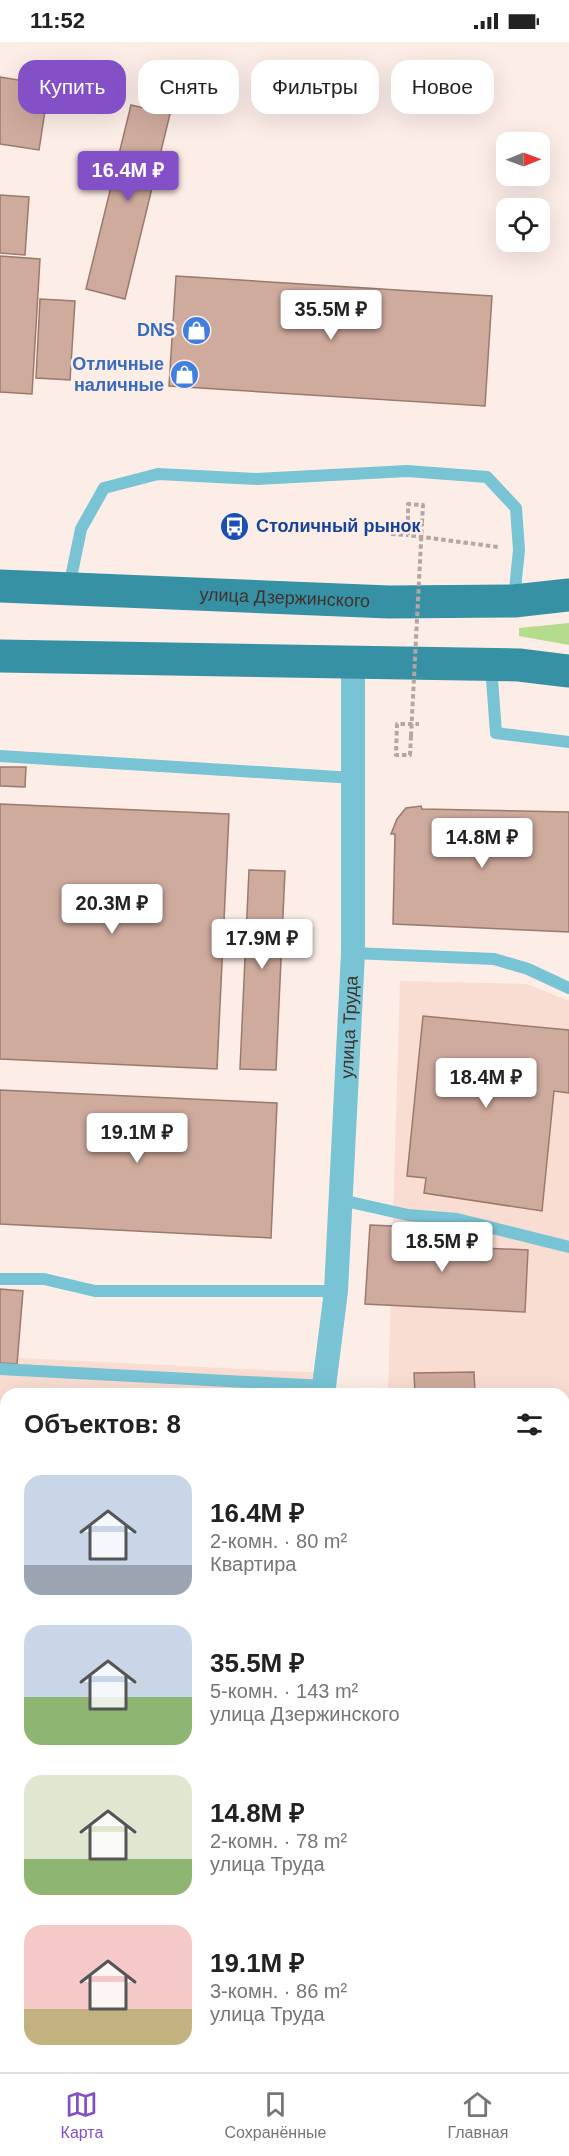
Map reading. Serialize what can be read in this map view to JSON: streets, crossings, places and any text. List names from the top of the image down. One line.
{"streets":{"main road":["улица Дзержинского"],"street":["улица Труда"]},"places":{"shop":["DNS","Отличные наличные"],"bus stop":["Столичный рынок"]},"north":"right","page":{"status":"11:52","chip":["Купить","Снять","Фильтры","Новое"],"price":["16.4M ₽","35.5M ₽","14.8M ₽","20.3M ₽","17.9M ₽","18.4M ₽","19.1M ₽","18.5M ₽"],"heading":"Объектов: 8","list":[{"name":"16.4M ₽","note":"2-комн. · 80 m² · Квартира"},{"name":"35.5M ₽","note":"5-комн. · 143 m² · улица Дзержинского"},{"name":"14.8M ₽","note":"2-комн. · 78 m² · улица Труда"},{"name":"19.1M ₽","note":"3-комн. · 86 m² · улица Труда"}],"tabs":["Карта","Сохранённые","Главная"]}}
